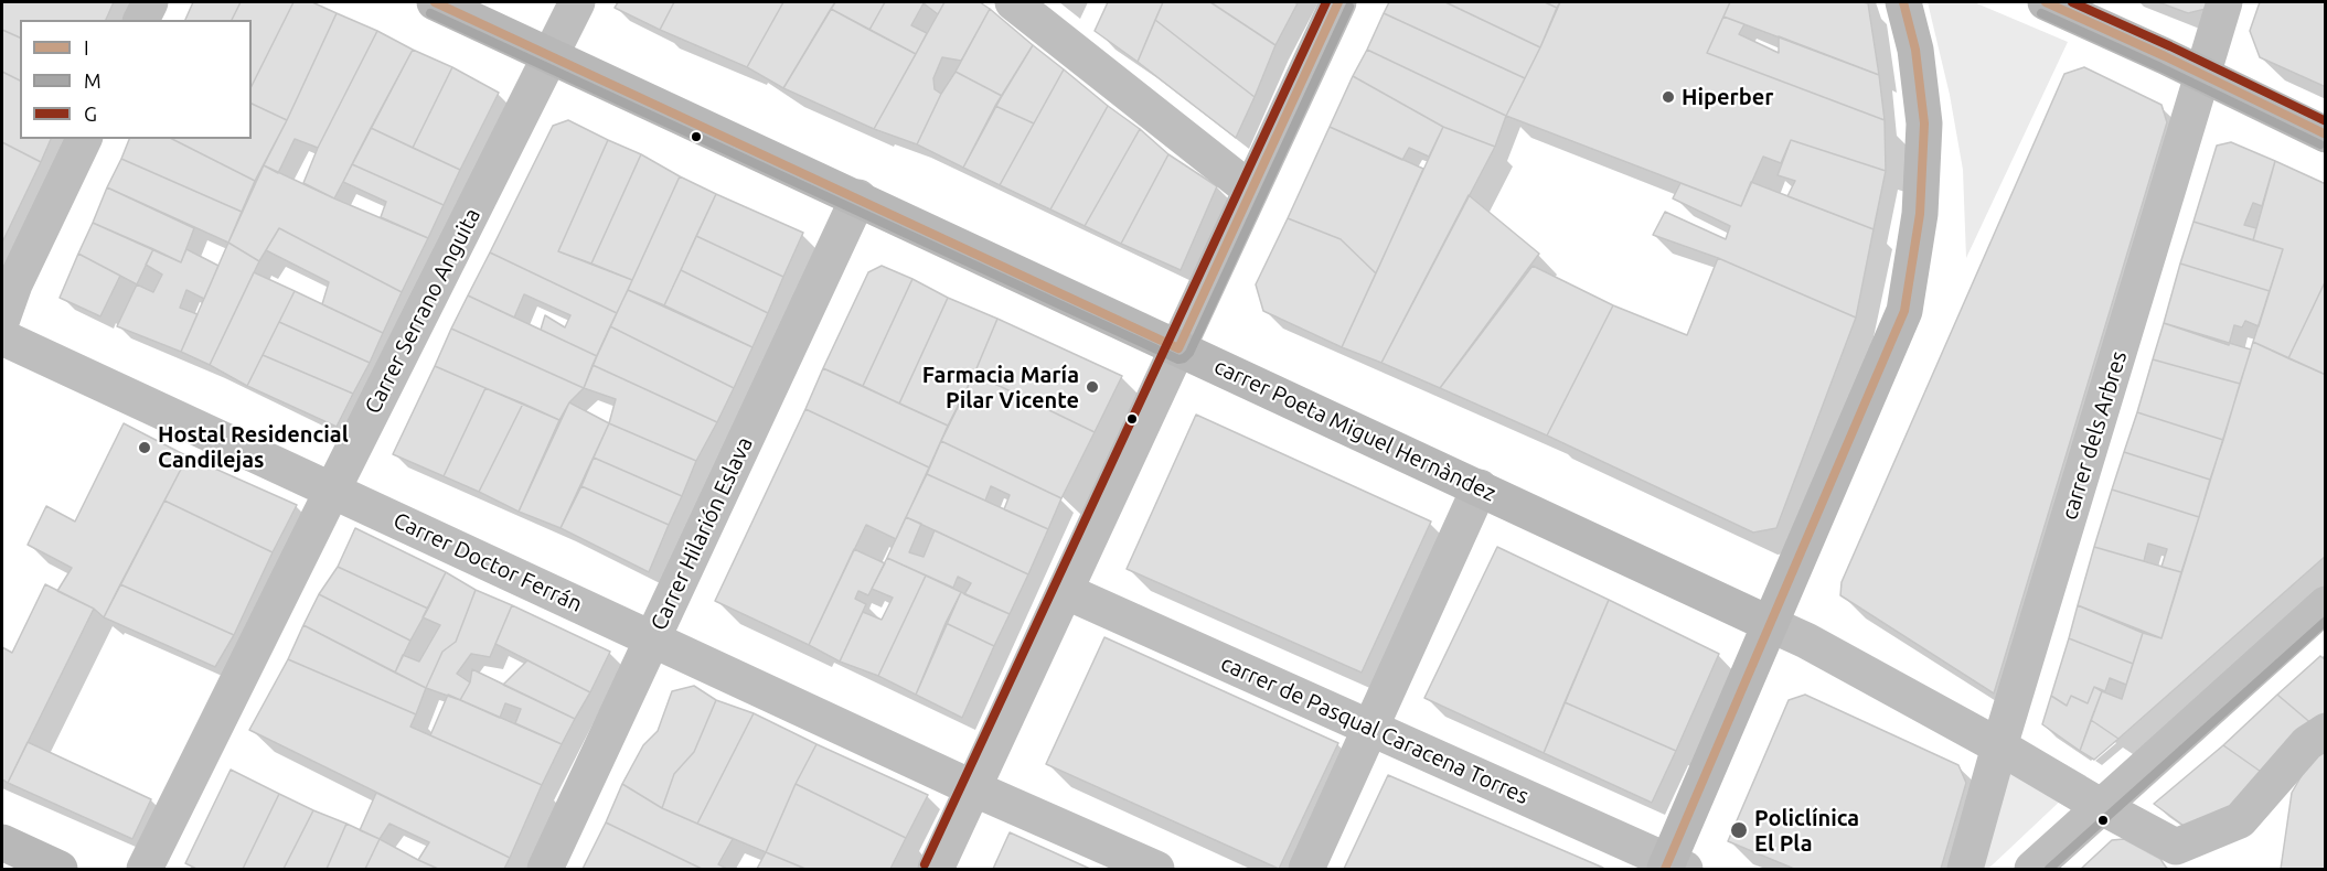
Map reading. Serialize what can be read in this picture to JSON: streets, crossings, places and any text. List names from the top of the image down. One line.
{"streets":{"street":["Carrer Serrano Anguita","carrer Poeta Miguel Hernàndez","carrer dels Arbres","Carrer Hilarión Eslava","Carrer Doctor Ferrán","carrer de Pasqual Caracena Torres"]},"crossings":[["Carrer Serrano Anguita","carrer Poeta Miguel Hernàndez"],["Carrer Serrano Anguita","Carrer Doctor Ferrán"],["carrer Poeta Miguel Hernàndez","Carrer Hilarión Eslava"],["Carrer Hilarión Eslava","Carrer Doctor Ferrán"]],"places":["Hiperber","Farmacia María Pilar Vicente","Hostal Residencial Candilejas","Policlínica El Pla"],"lines":["transit line I","transit line G","transit line M"],"legend":["I","M","G"]}
